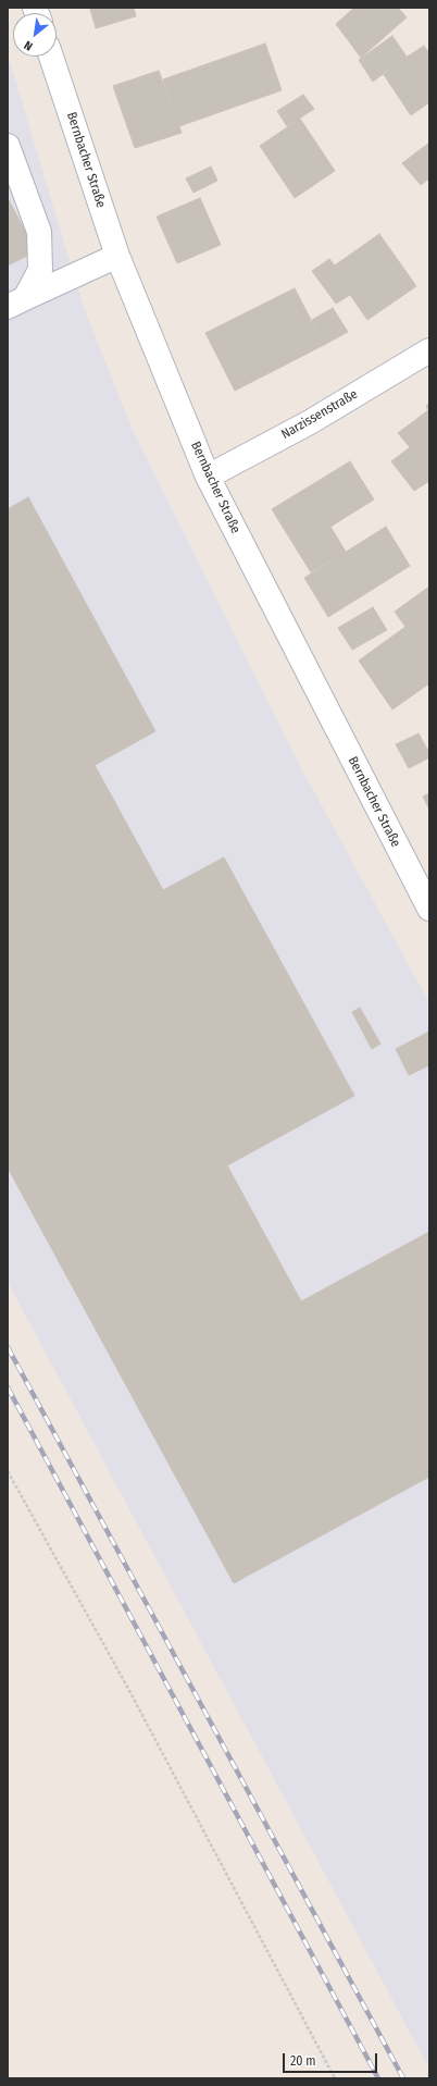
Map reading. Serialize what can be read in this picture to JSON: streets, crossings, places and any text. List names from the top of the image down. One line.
{"streets":{"street":["Bernbacher Straße","Narzissenstraße"]},"crossings":[["Bernbacher Straße","Narzissenstraße"]],"scale_bar":"20 m","north":"bottom left"}
